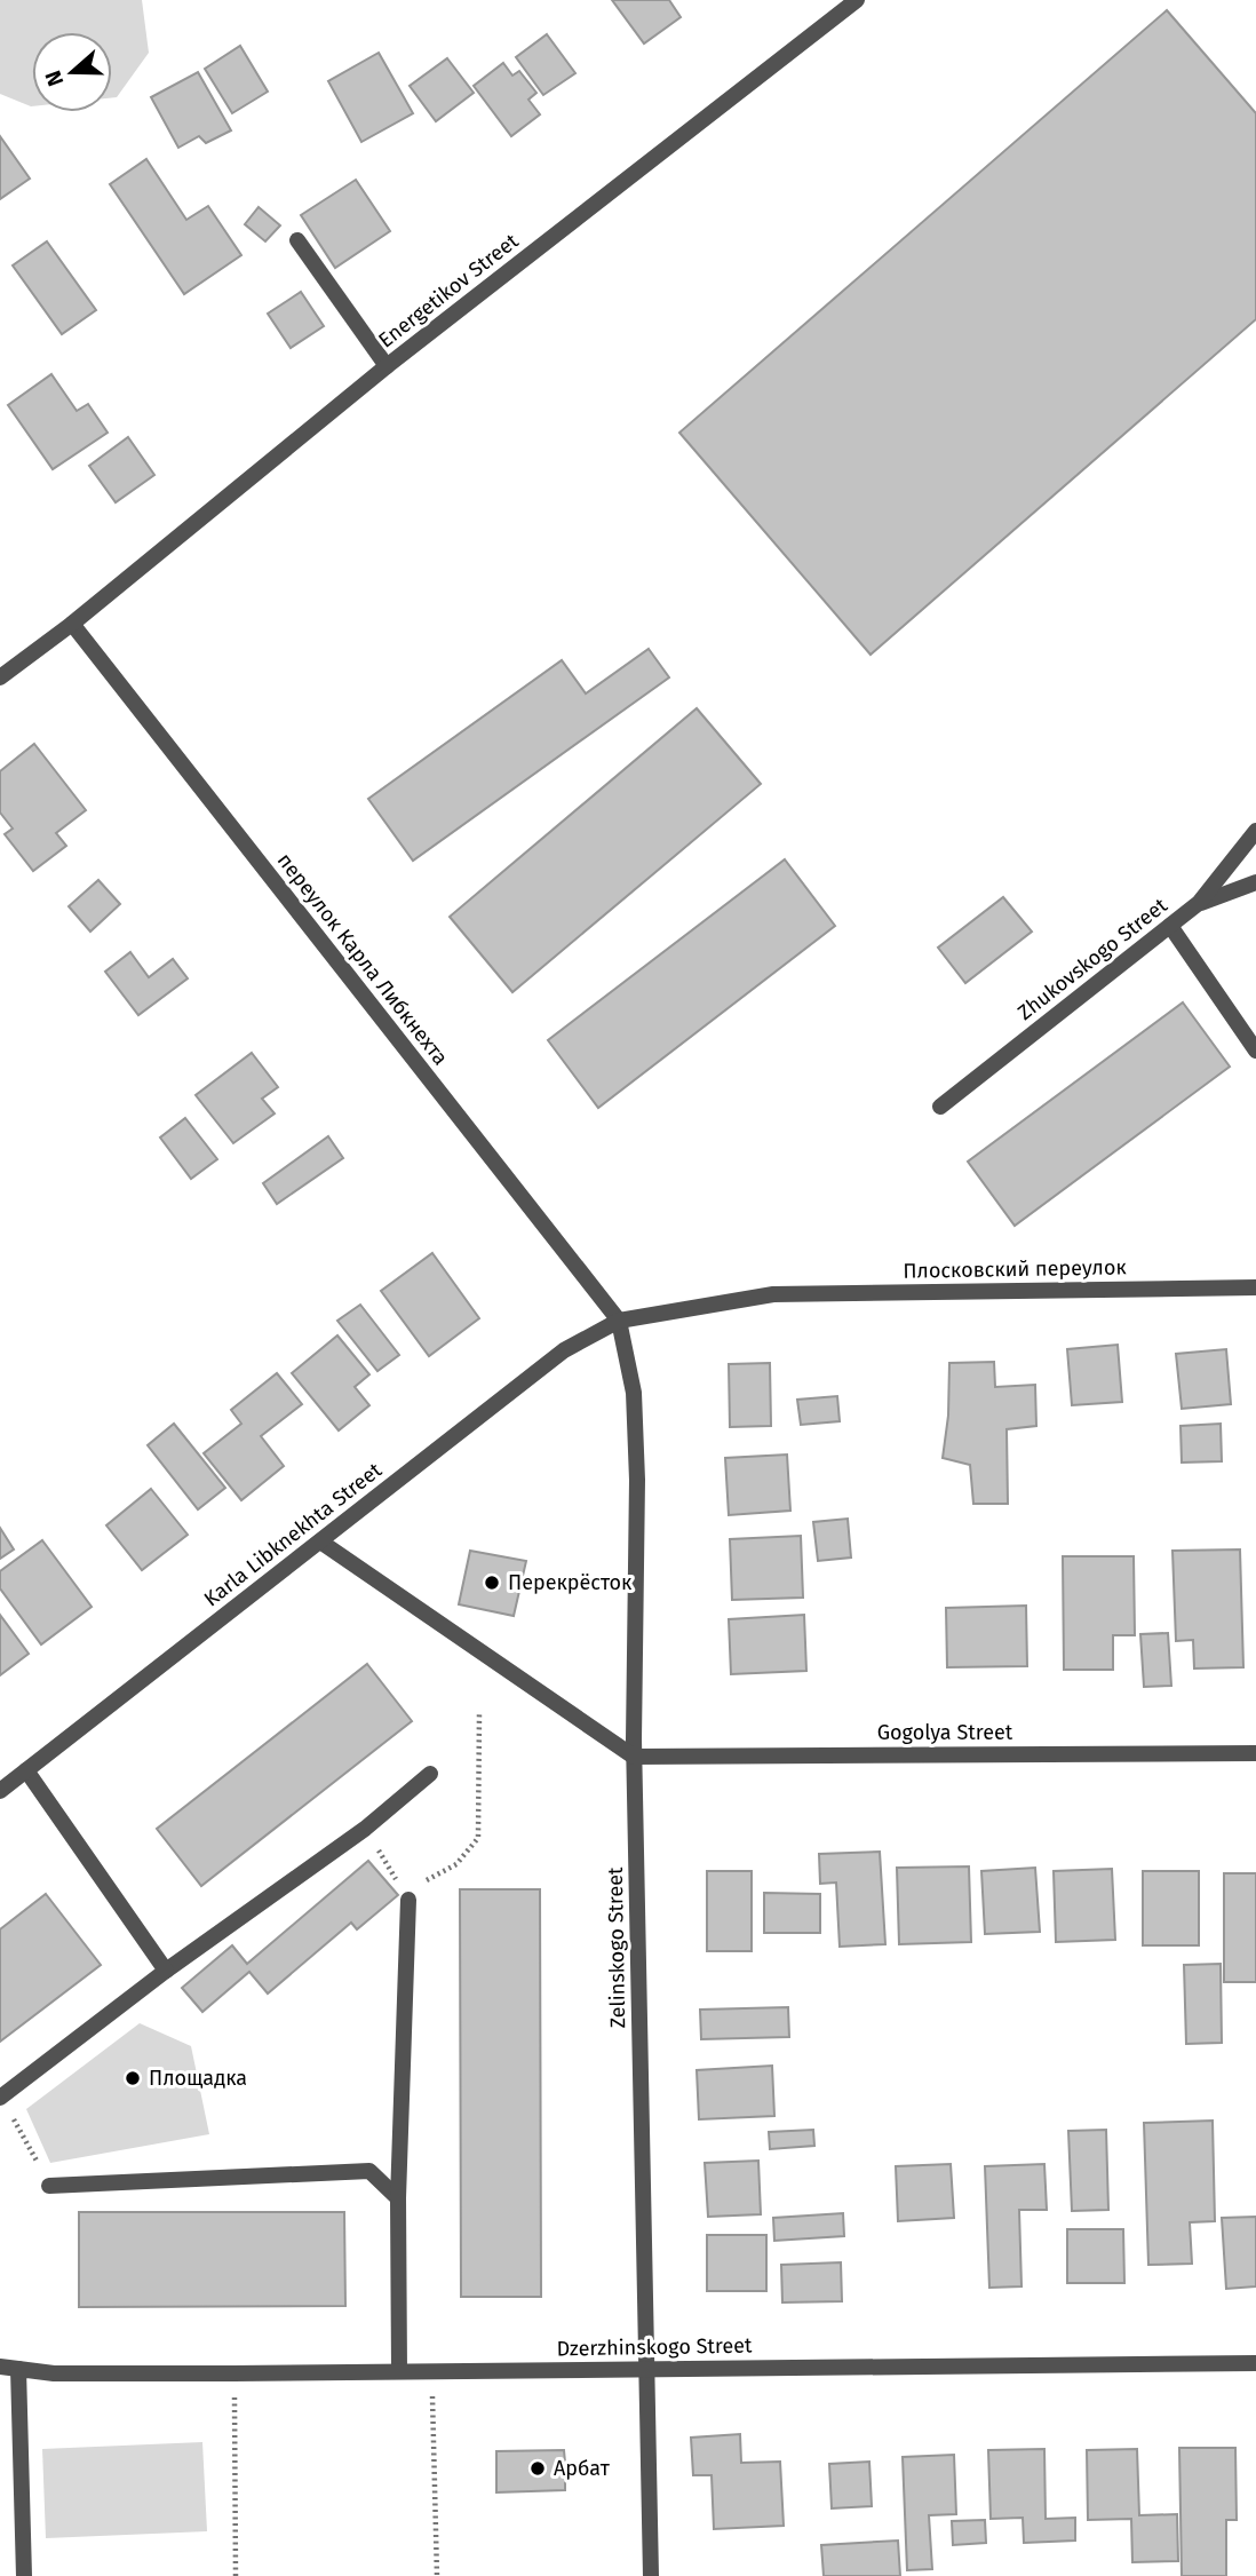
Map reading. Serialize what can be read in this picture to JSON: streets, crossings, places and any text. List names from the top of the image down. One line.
{"streets":{"street":["Energetikov Street","переулок Карла Либкнехта","Zhukovskogo Street","Плосковский переулок","Karla Libknekhta Street","Gogolya Street","Zelinskogo Street","Dzerzhinskogo Street"]},"crossings":[["Energetikov Street","переулок Карла Либкнехта"],["переулок Карла Либкнехта","Плосковский переулок"],["переулок Карла Либкнехта","Karla Libknekhta Street"],["переулок Карла Либкнехта","Zelinskogo Street"],["Плосковский переулок","Karla Libknekhta Street"],["Плосковский переулок","Zelinskogo Street"],["Karla Libknekhta Street","Zelinskogo Street"],["Gogolya Street","Zelinskogo Street"],["Zelinskogo Street","Dzerzhinskogo Street"]],"places":["Перекрёсток","Площадка","Арбат"],"north":"left"}
